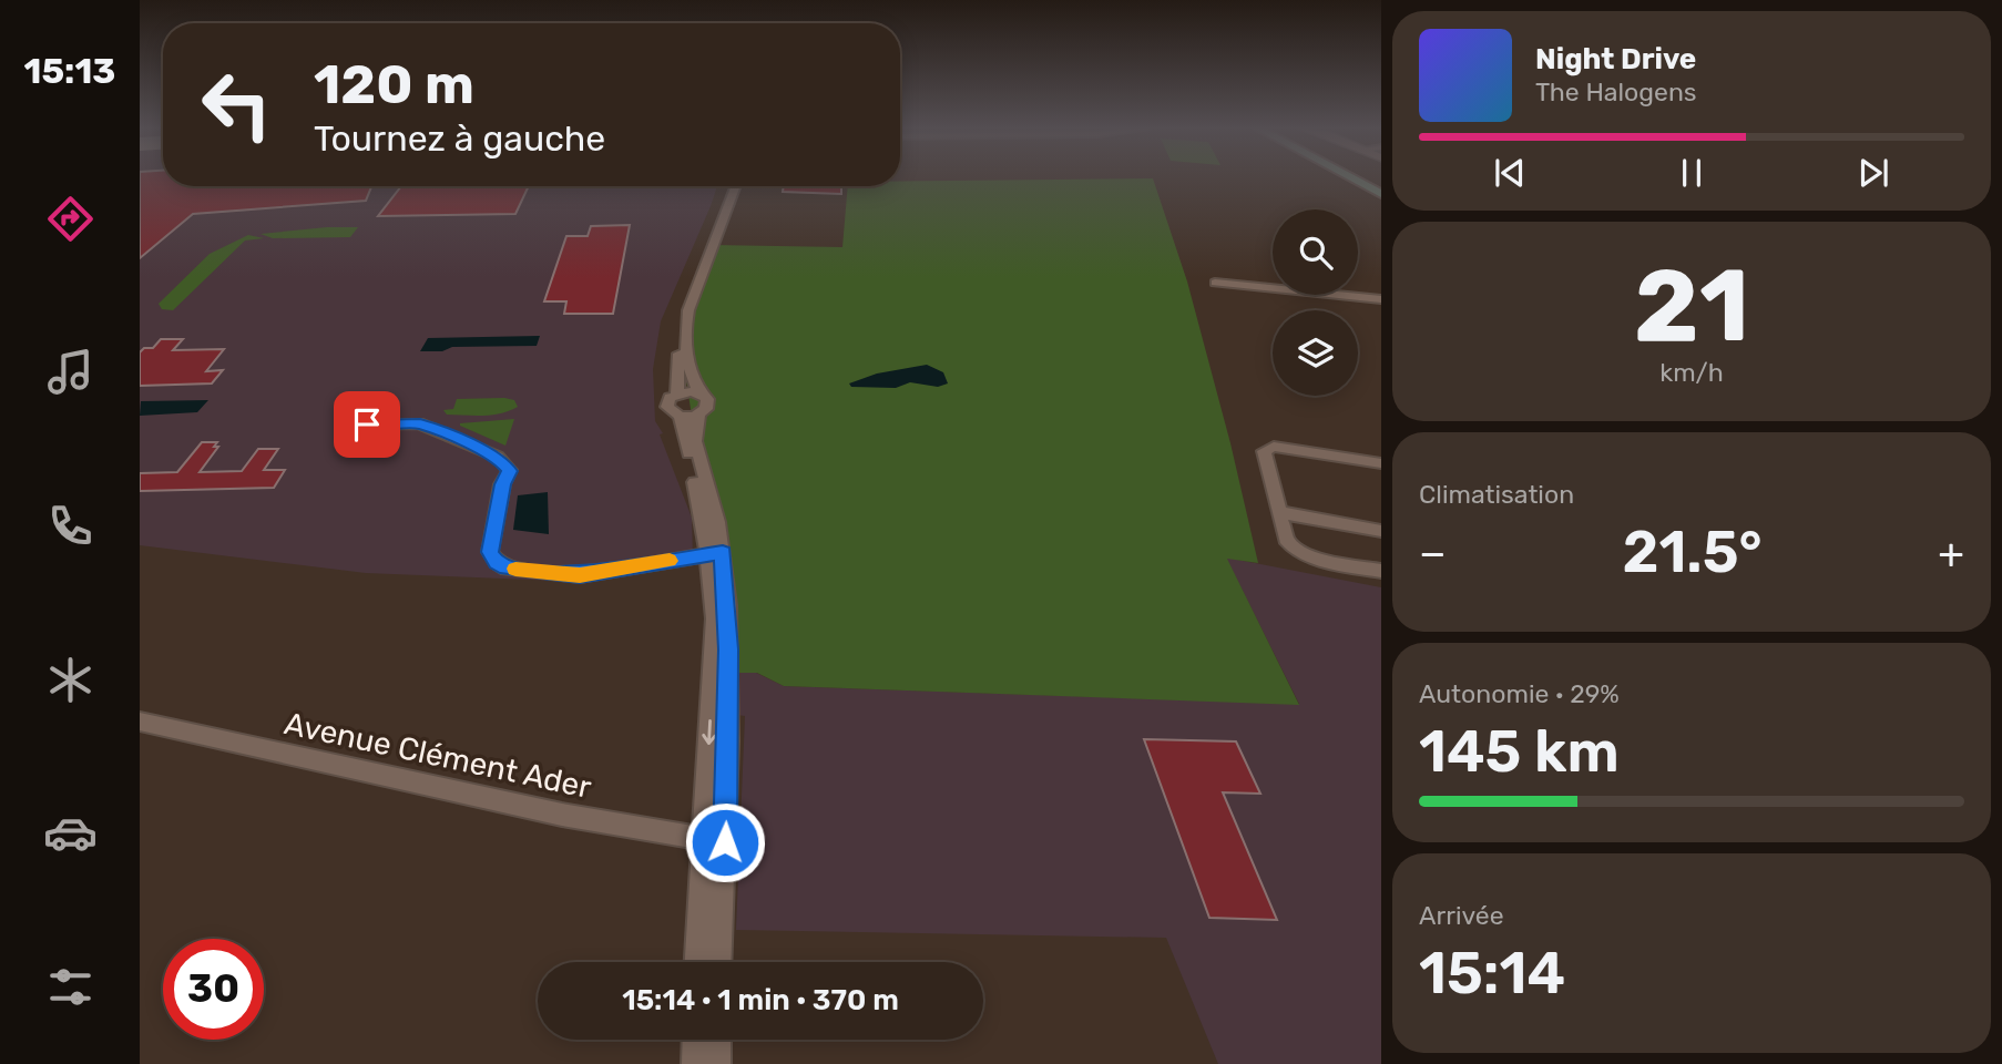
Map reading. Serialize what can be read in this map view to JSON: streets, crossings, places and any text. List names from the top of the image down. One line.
{"streets":{"street":["Avenue Clément Ader"]},"page":{"tabs":"15:13","turn":["120 m","Tournez à gauche"],"song":["Night Drive","The Halogens"],"tile":[["21","km/h"],"Climatisation",["Autonomie · 29%","145 km"],["Arrivée","15:14"]],"heat":["−","21.5°","+"],"limit":"30","trip":"15:14 · 1 min · 370 m"}}
